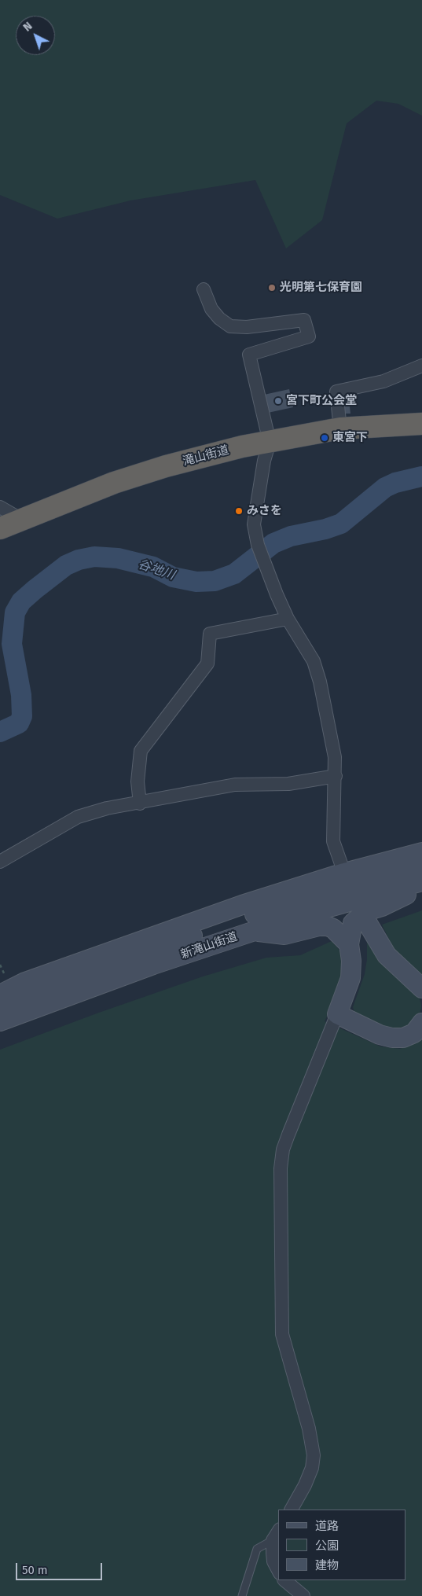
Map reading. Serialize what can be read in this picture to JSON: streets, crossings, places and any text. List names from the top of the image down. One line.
{"streets":{"highway":["滝山街道"],"main road":["新滝山街道"]},"water":["谷地川"],"places":["光明第七保育園","宮下町公会堂","東宮下","みさを"],"legend":["道路","公園","建物"],"scale_bar":"50 m","north":"top left"}
